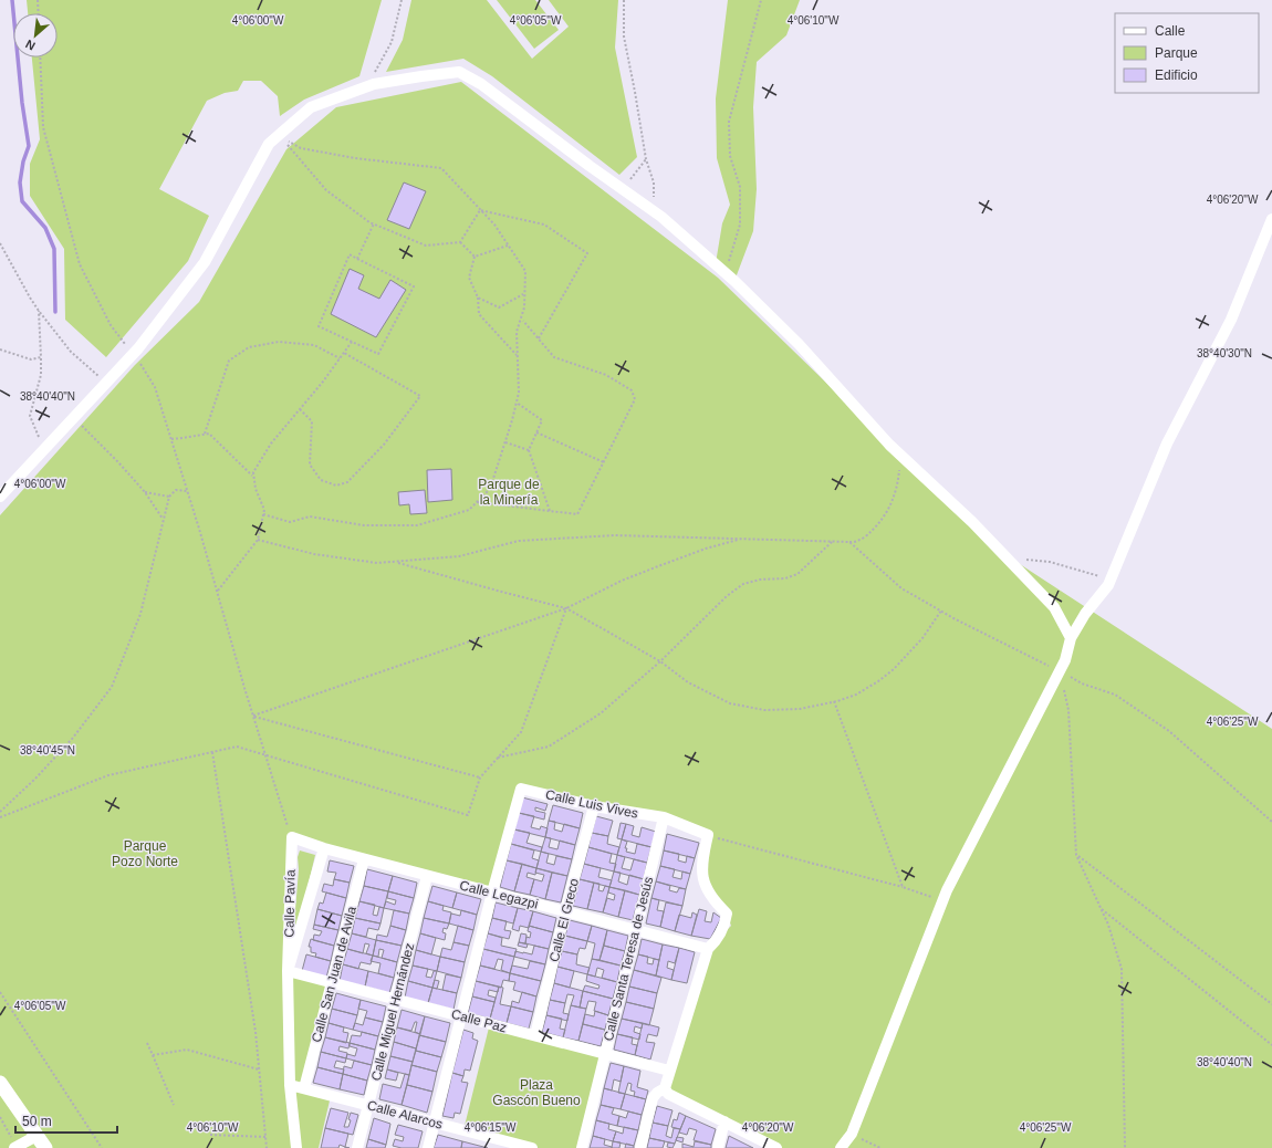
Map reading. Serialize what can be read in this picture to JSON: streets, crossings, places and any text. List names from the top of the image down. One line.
{"streets":{"street":["Calle Luis Vives","Calle Legazpi","Calle Pavía","Calle El Greco","Calle Santa Teresa de Jesús","Calle San Juan de Avila","Calle Miguel Hernández","Calle Paz","Calle Alarcos"]},"crossings":[["Calle Luis Vives","Calle Legazpi"],["Calle Luis Vives","Calle El Greco"],["Calle Luis Vives","Calle Santa Teresa de Jesús"],["Calle Legazpi","Calle Pavía"],["Calle Legazpi","Calle El Greco"],["Calle Legazpi","Calle Santa Teresa de Jesús"],["Calle Legazpi","Calle San Juan de Avila"],["Calle Legazpi","Calle Miguel Hernández"],["Calle Pavía","Calle Paz"],["Calle Pavía","Calle Alarcos"],["Calle El Greco","Calle Paz"],["Calle Santa Teresa de Jesús","Calle Paz"],["Calle San Juan de Avila","Calle Paz"],["Calle San Juan de Avila","Calle Alarcos"],["Calle Miguel Hernández","Calle Paz"],["Calle Miguel Hernández","Calle Alarcos"]],"parks":["Parque de la Minería","Parque Pozo Norte","Plaza Gascón Bueno"],"legend":["Calle","Parque","Edificio"],"scale_bar":"50 m","north":"bottom left","coordinates":["4°06'00\"W","4°06'05\"W","4°06'10\"W","4°06'20\"W","38°40'30\"N","38°40'40\"N","4°06'25\"W","38°40'45\"N","4°06'15\"W"]}
